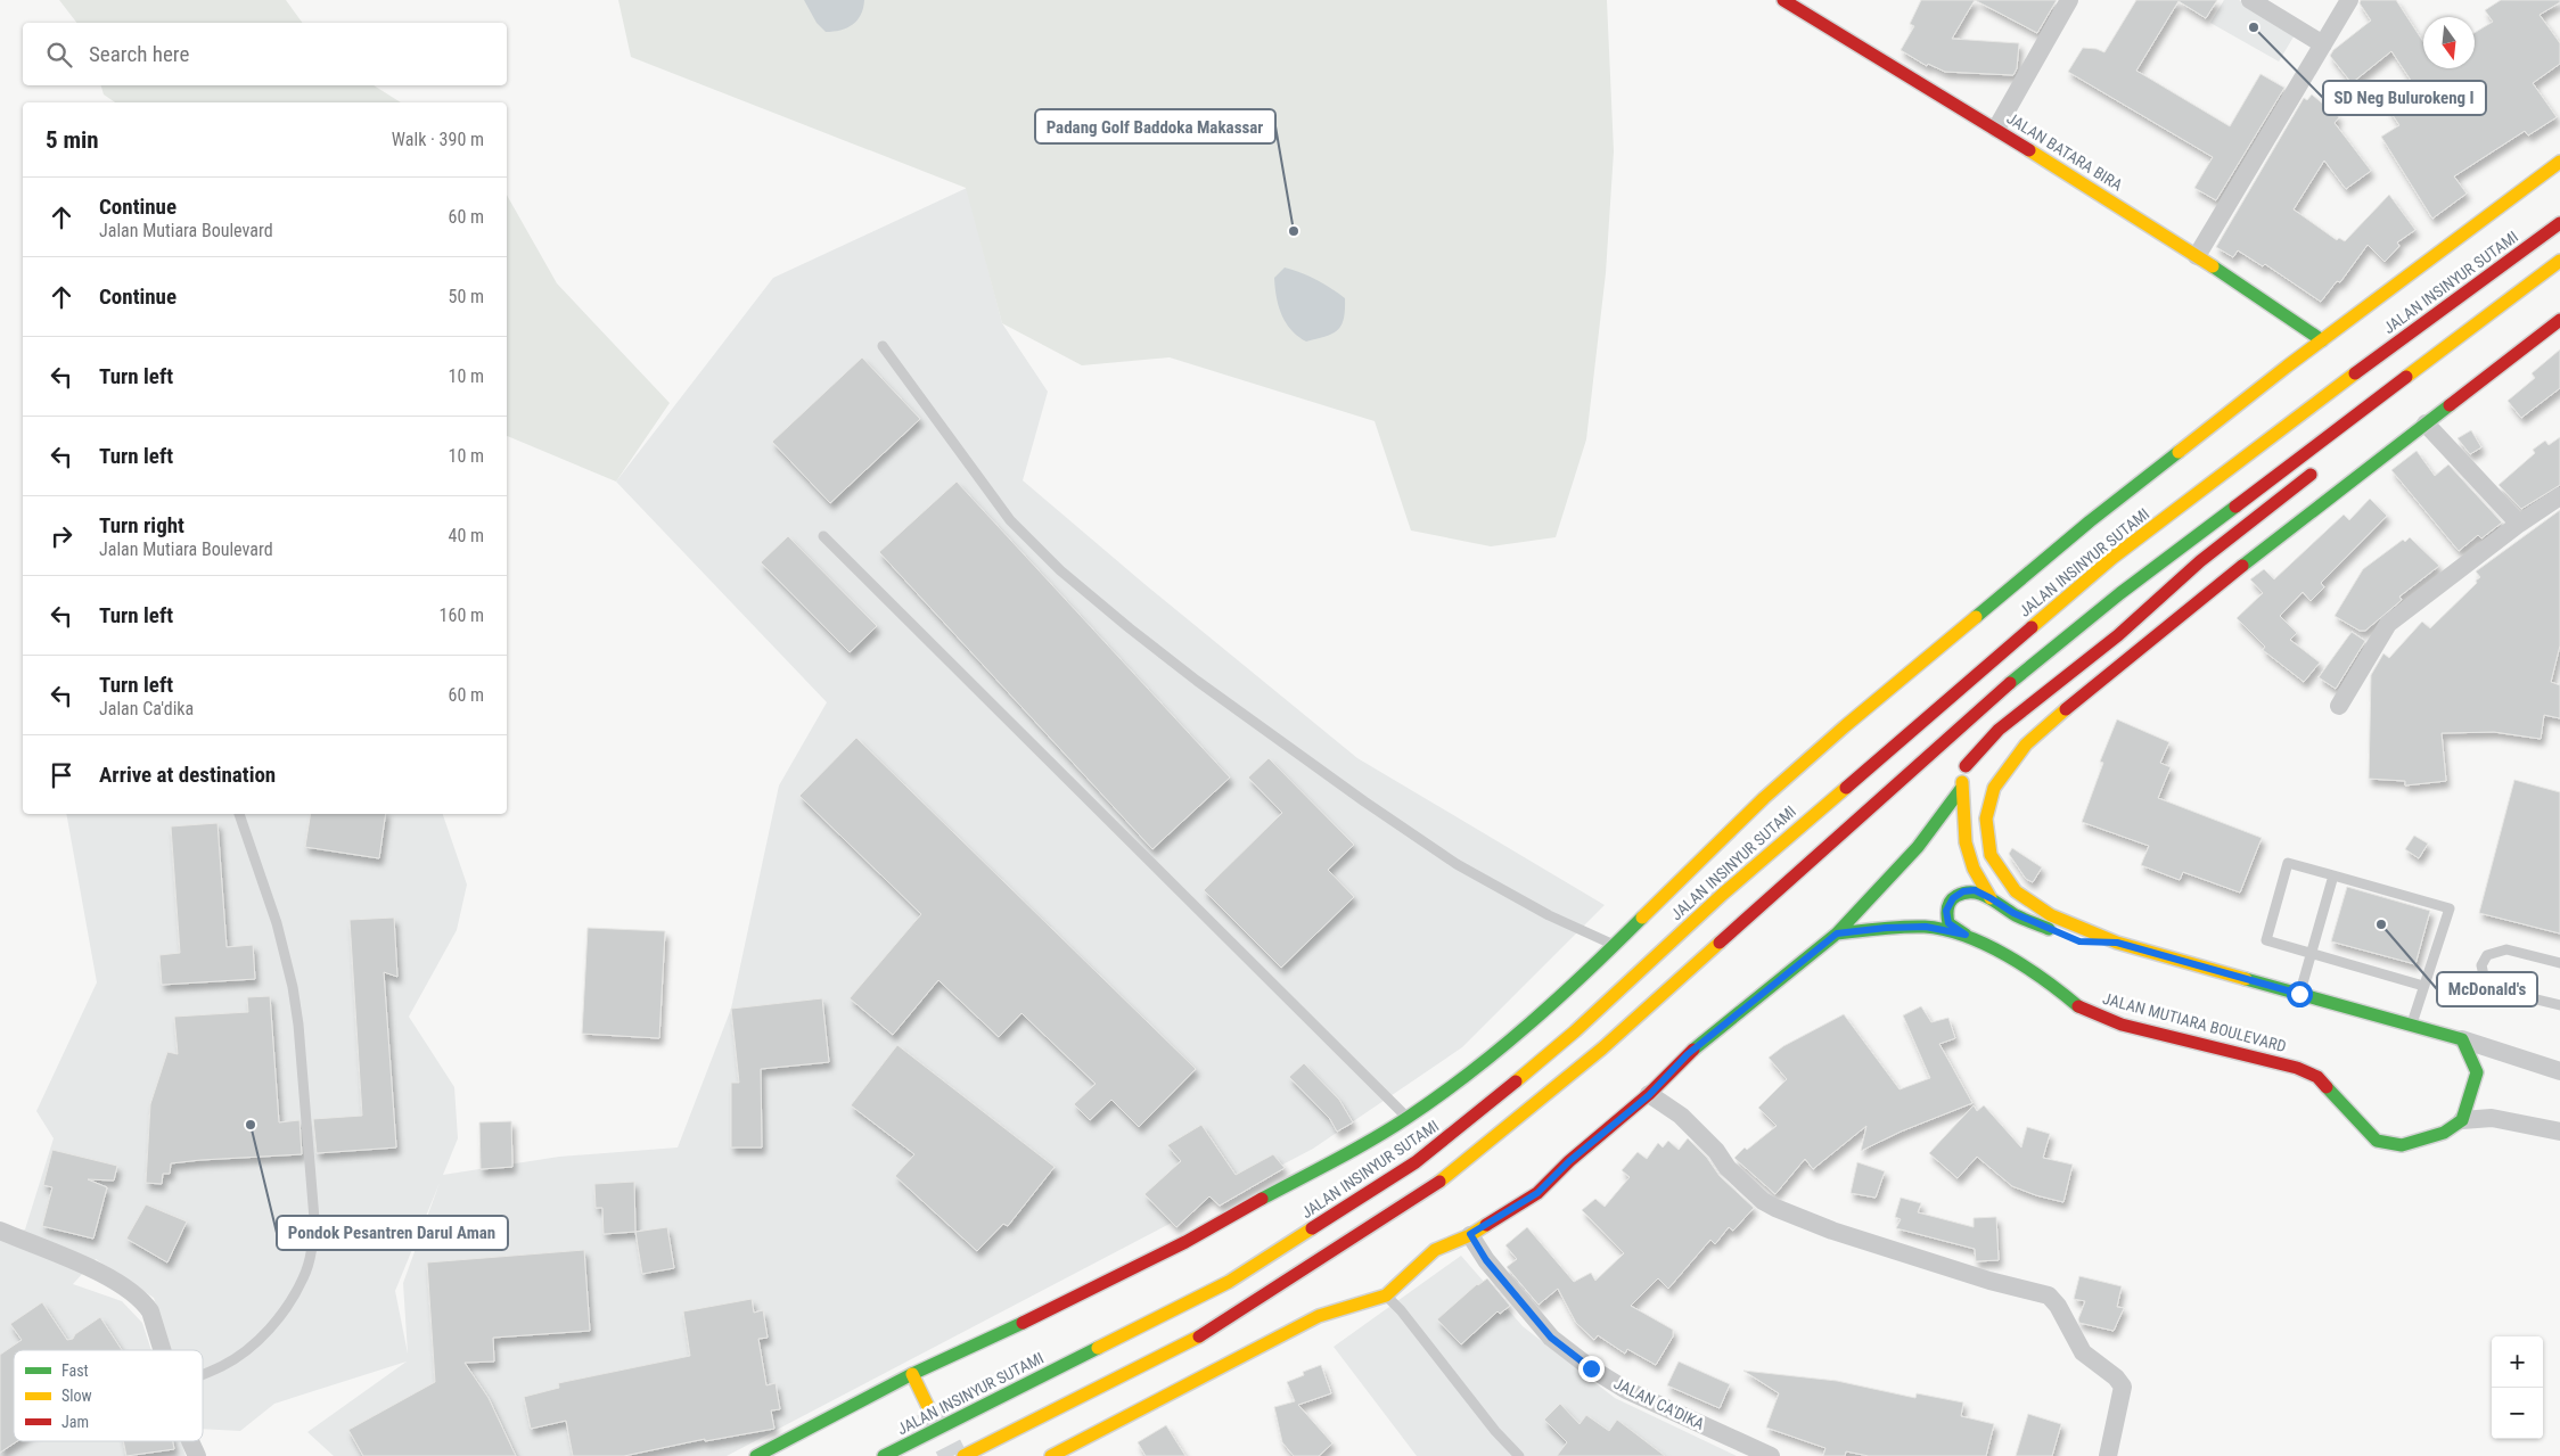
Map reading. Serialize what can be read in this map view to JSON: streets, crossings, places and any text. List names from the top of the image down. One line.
{"streets":{"main road":["JALAN BATARA BIRA","JALAN INSINYUR SUTAMI","JALAN MUTIARA BOULEVARD"],"street":["JALAN CA'DIKA"]},"places":["SD Neg Bulurokeng I","Padang Golf Baddoka Makassar","McDonald's","Pondok Pesantren Darul Aman"],"legend":["Fast","Slow","Jam"],"north":"bottom","page":{"search":"Search here","heading":["5 min","Walk · 390 m"],"list":[["Continue","Jalan Mutiara Boulevard","60 m"],["Continue","50 m"],["Turn left","10 m"],["Turn left","10 m"],["Turn right","Jalan Mutiara Boulevard","40 m"],["Turn left","160 m"],["Turn left","Jalan Ca'dika","60 m"],"Arrive at destination"],"map_buttons":["+","−"]}}
